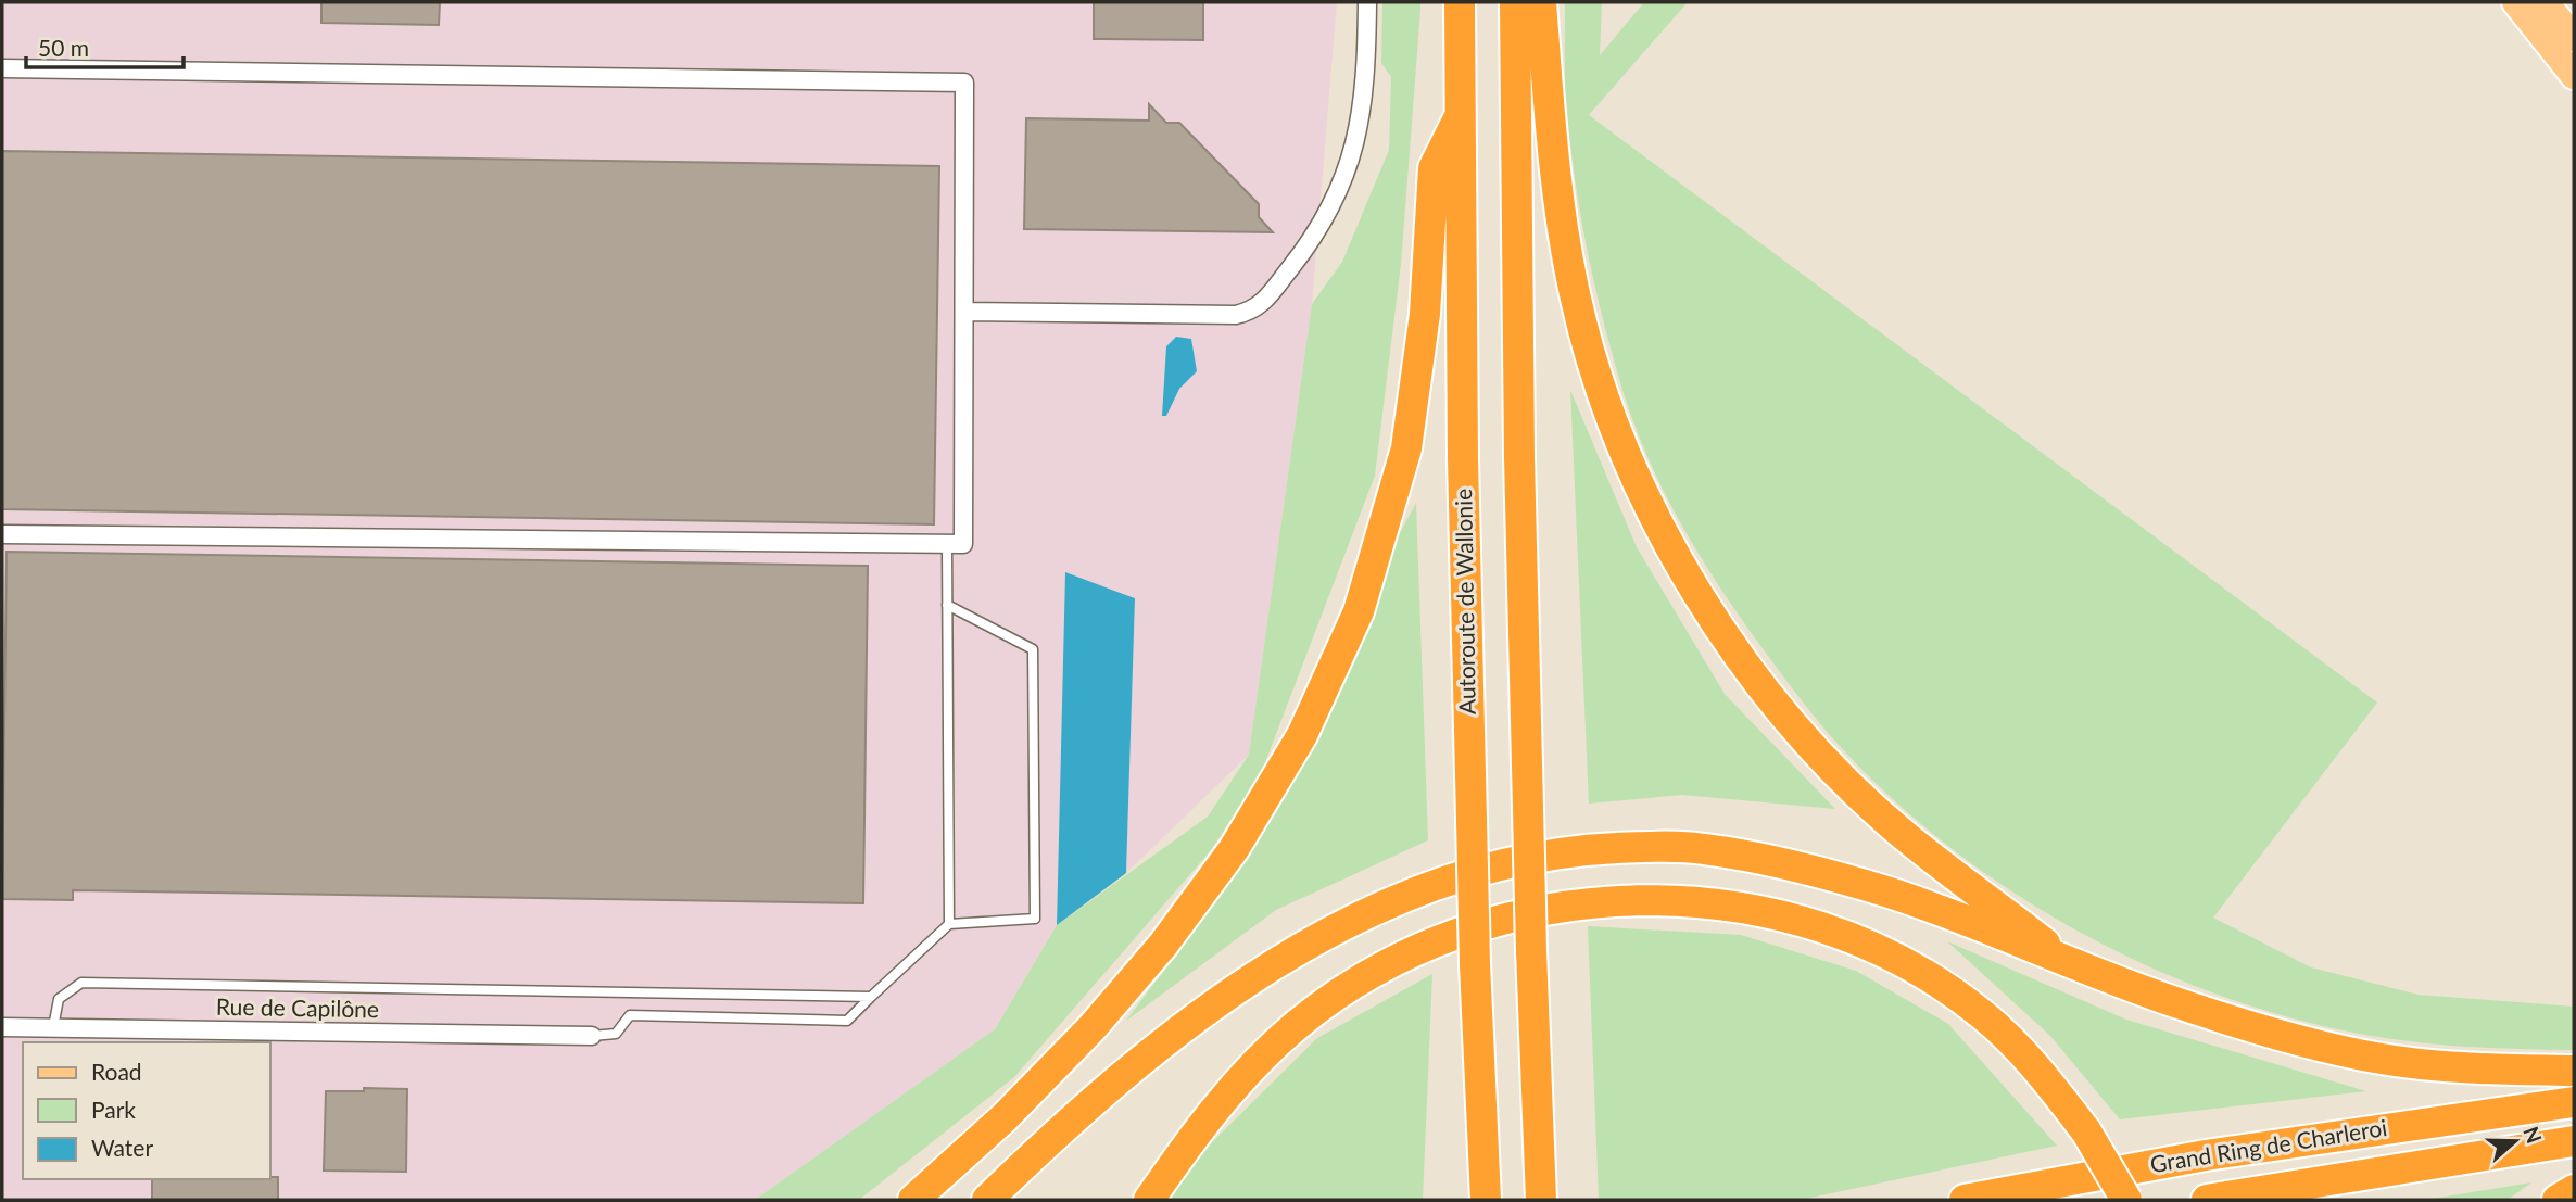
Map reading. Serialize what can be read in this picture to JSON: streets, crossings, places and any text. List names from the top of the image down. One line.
{"streets":{"highway":["Autoroute de Wallonie","Grand Ring de Charleroi"],"street":["Rue de Capilône"]},"legend":["Road","Park","Water"],"scale_bar":"50 m","north":"right"}
